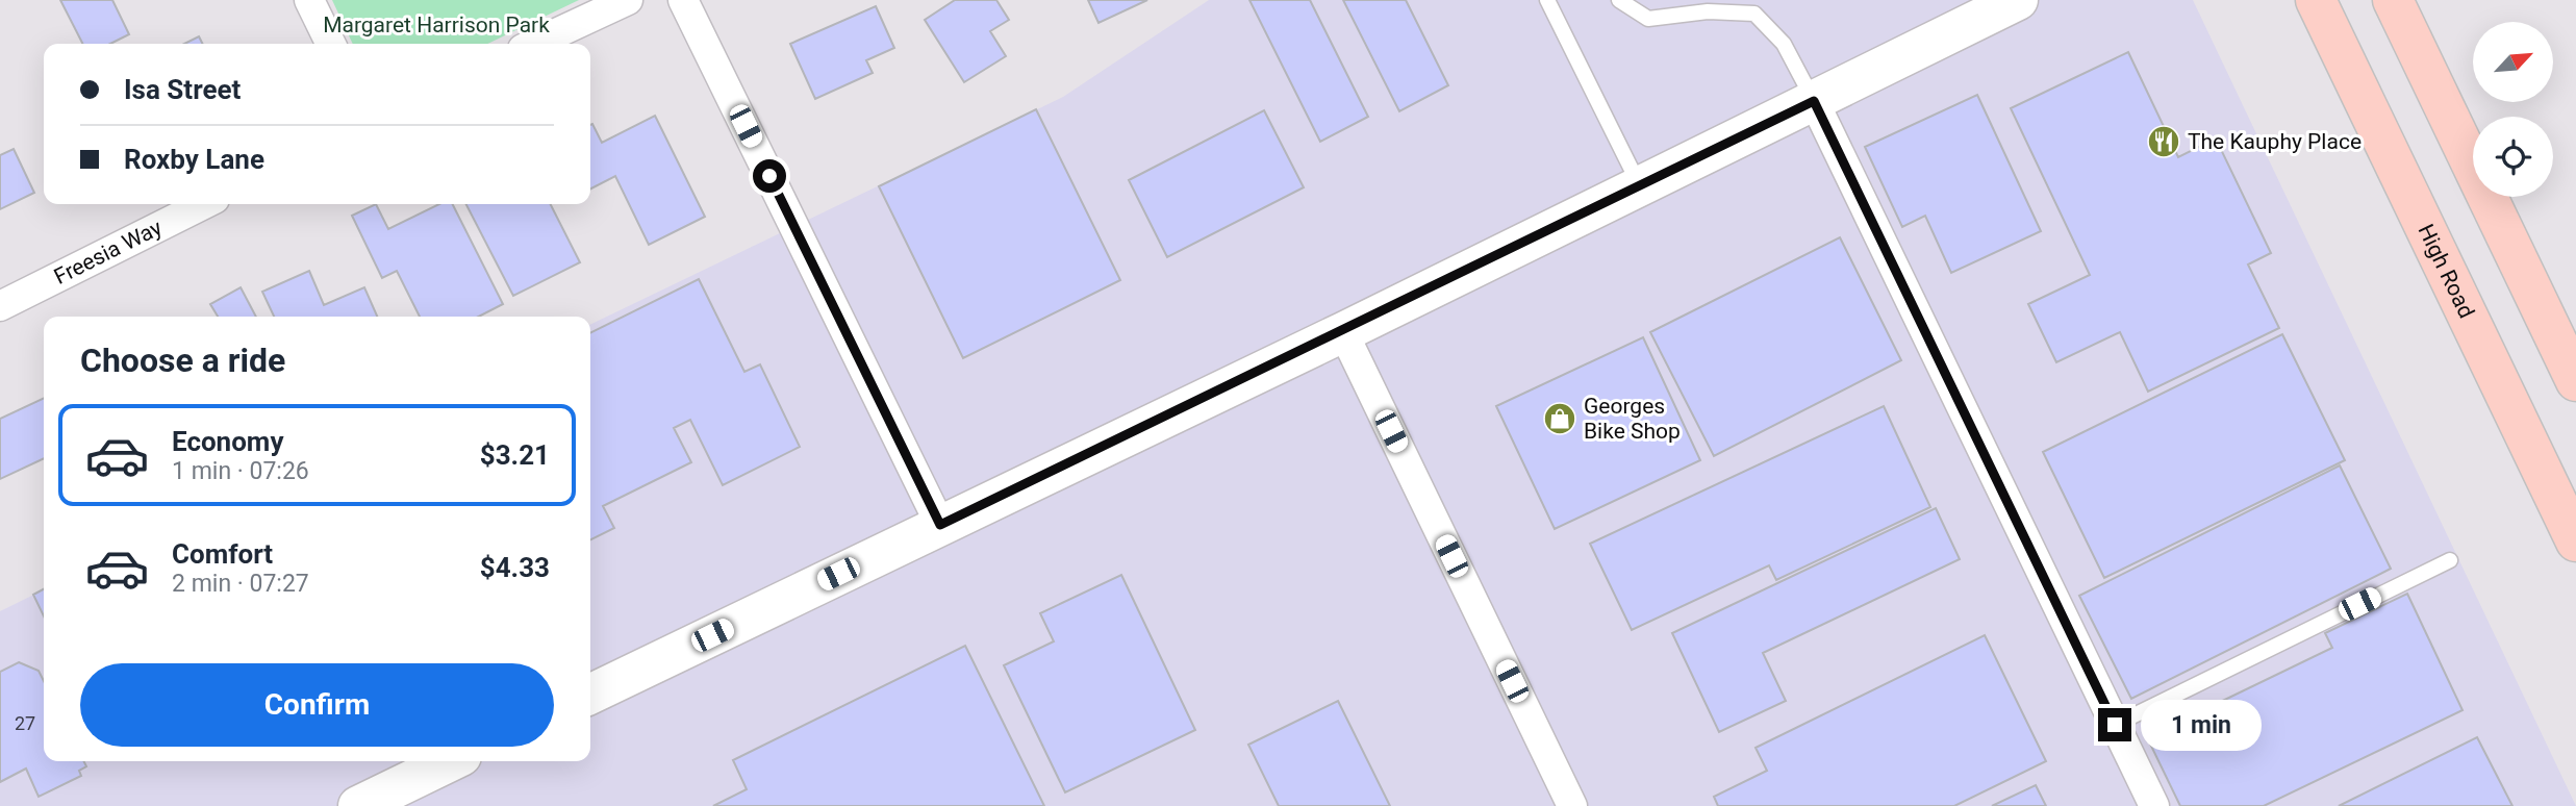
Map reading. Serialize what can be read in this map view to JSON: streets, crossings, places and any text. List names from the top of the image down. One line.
{"streets":{"main road":["High Road"],"street":["Freesia Way"]},"parks":["Margaret Harrison Park"],"places":{"restaurant":["The Kauphy Place"],"shop":["Georges Bike Shop"]},"house_numbers":["27"],"north":"top right","page":{"banner":["Isa Street","Roxby Lane"],"heading":"Choose a ride","list":[{"name":"Economy","note":"1 min · 07:26","value":"$3.21"},{"name":"Comfort","note":"2 min · 07:27","value":"$4.33"}],"buttons":"Confirm","bubble":"1 min"}}
